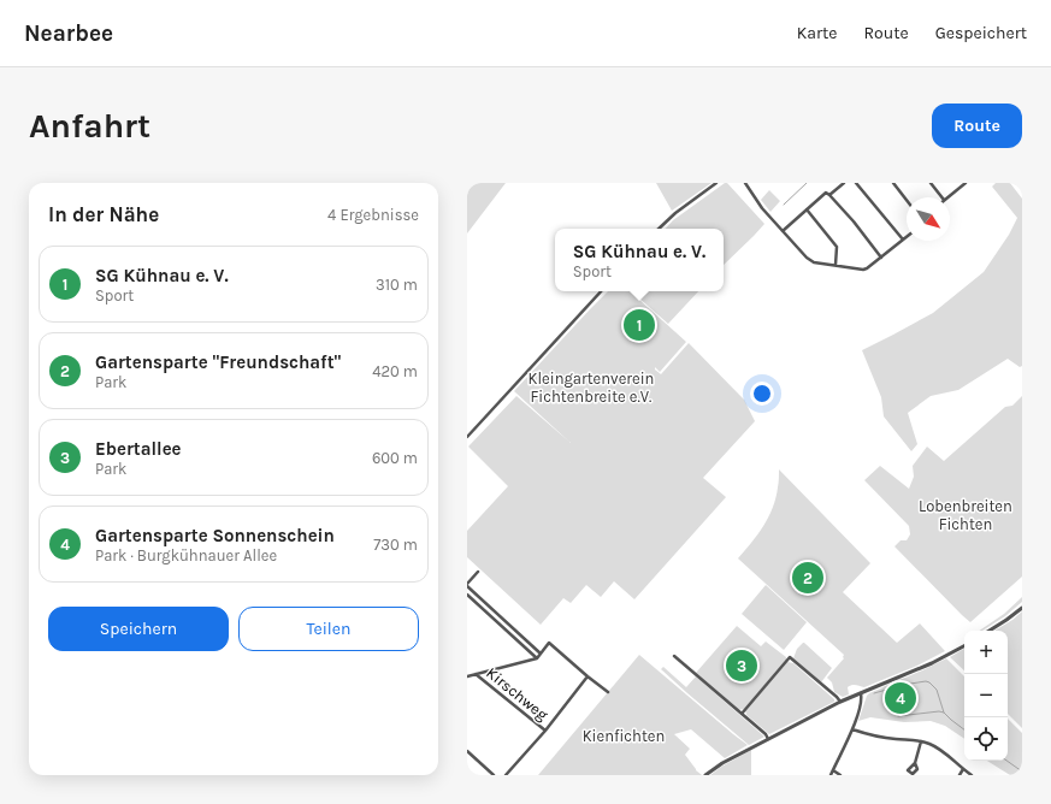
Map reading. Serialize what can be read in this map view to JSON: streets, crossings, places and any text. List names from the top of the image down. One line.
{"streets":{"street":["Kirschweg"]},"parks":["Kleingartenverein Fichtenbreite e.V.","Lobenbreiten Fichten","Kienfichten"],"north":"bottom right","page":{"header":"Nearbee","nav":["Karte","Route","Gespeichert"],"buttons":["Route",["Speichern","Teilen"]],"title":"Anfahrt","heading":["In der Nähe","4 Ergebnisse"],"popup":["SG Kühnau e. V.","Sport"],"list":[{"mark":"1","name":"SG Kühnau e. V.","note":"Sport","value":"310 m"},{"mark":"2","name":"Gartensparte \"Freundschaft\"","note":"Park","value":"420 m"},{"mark":"3","name":"Ebertallee","note":"Park","value":"600 m"},{"mark":"4","name":"Gartensparte Sonnenschein","note":"Park · Burgkühnauer Allee","value":"730 m"}],"pins":["1","2","3","4"],"map_buttons":["+","−"]}}
